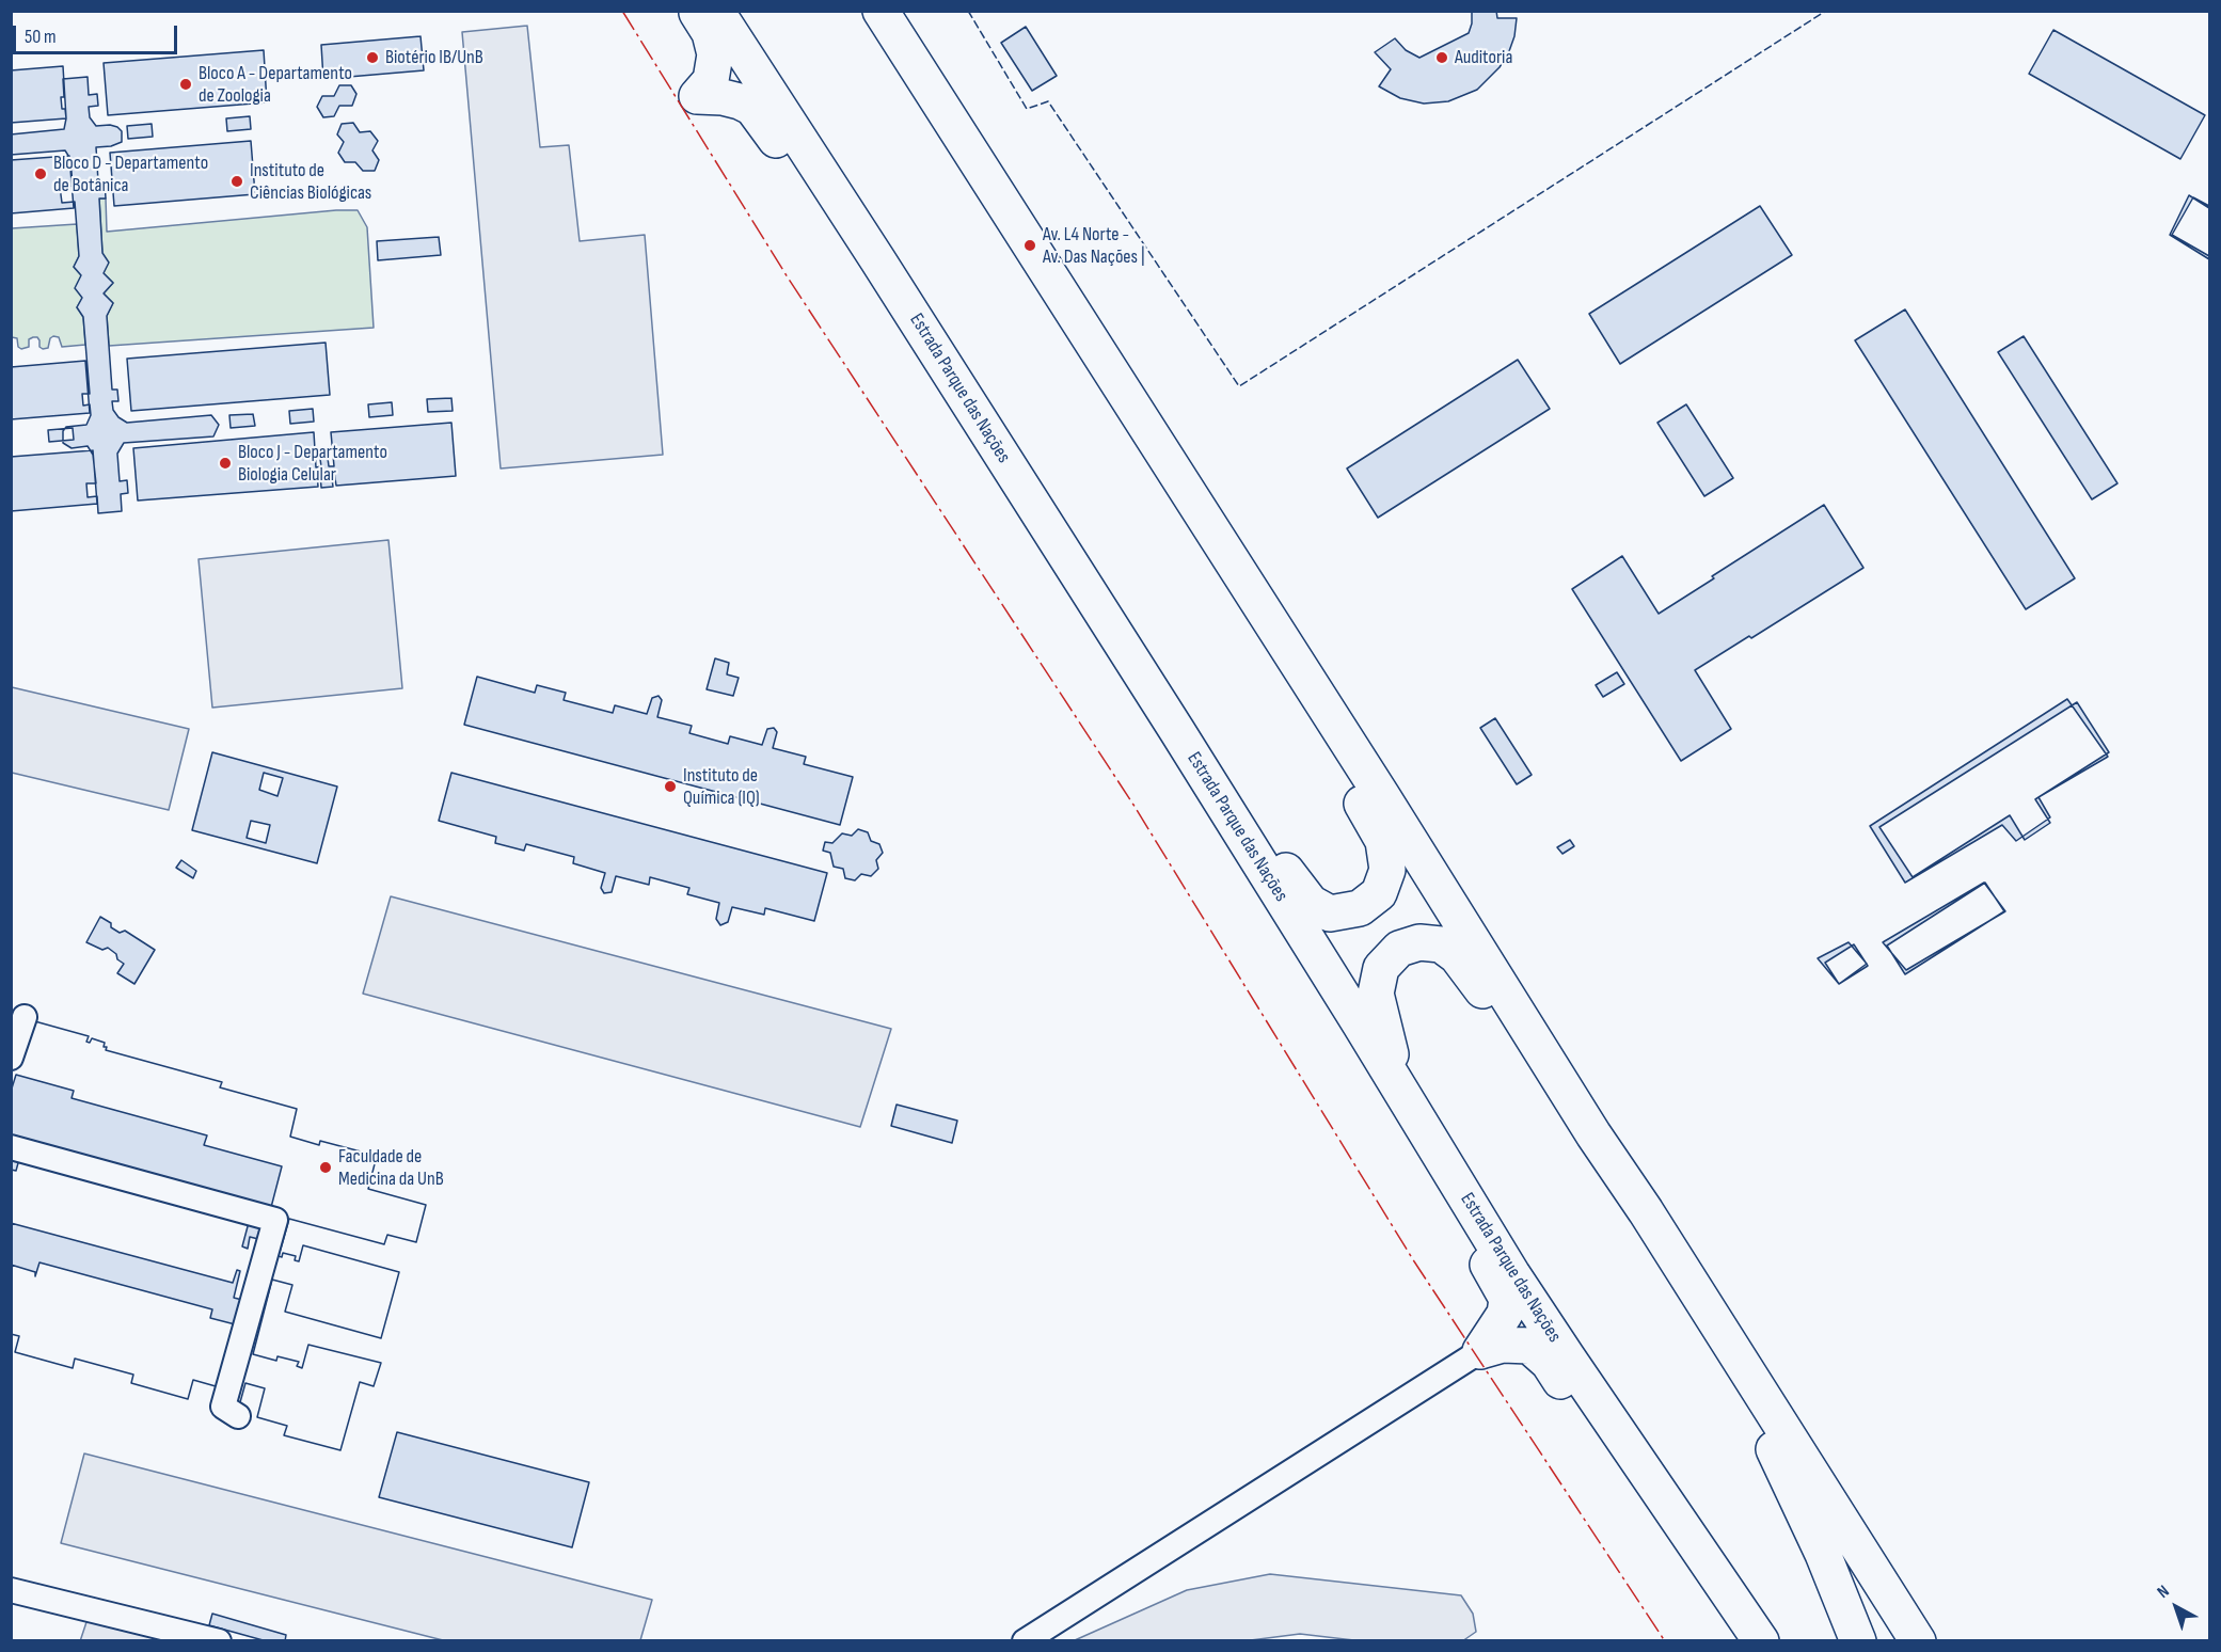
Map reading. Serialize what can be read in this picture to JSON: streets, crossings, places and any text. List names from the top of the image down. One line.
{"streets":{"highway":["Estrada Parque das Nações"]},"places":["Biotério IB/UnB","Auditoria","Bloco A - Departamento de Zoologia","Bloco D - Departamento de Botânica","Instituto de Ciências Biológicas","Av. L4 Norte - Av. Das Nações |","Bloco J - Departamento Biologia Celular","Instituto de Química (IQ)","Faculdade de Medicina da UnB"],"scale_bar":"50 m","north":"top left"}
